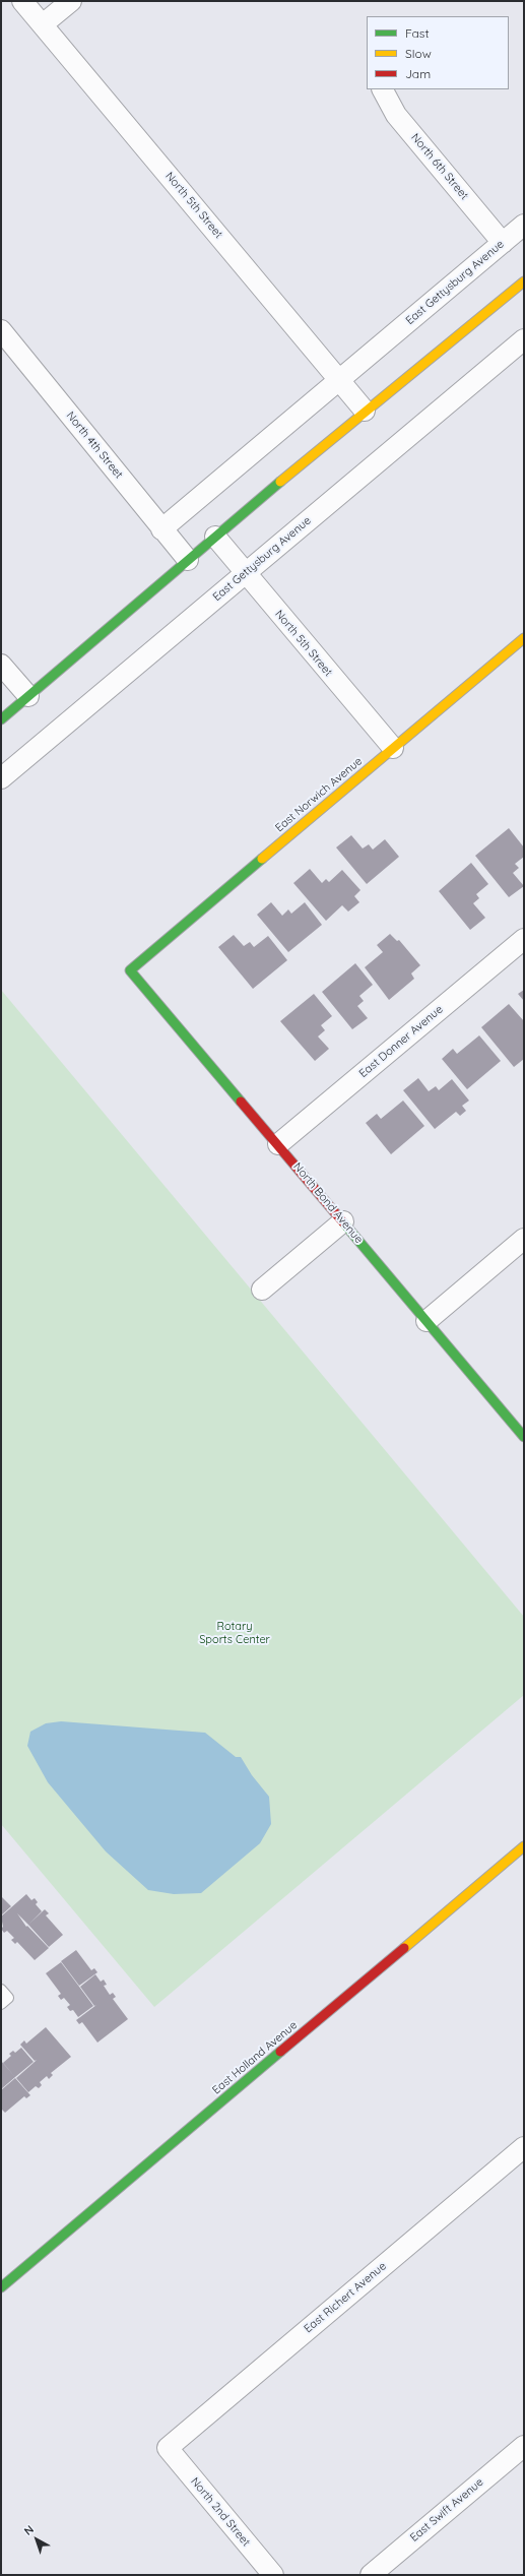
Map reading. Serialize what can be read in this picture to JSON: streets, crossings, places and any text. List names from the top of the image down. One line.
{"streets":{"street":["North 6th Street","North 5th Street","East Gettysburg Avenue","North 4th Street","East Norwich Avenue","East Donner Avenue","North Bond Avenue","East Holland Avenue","East Richert Avenue","East Swift Avenue","North 2nd Street"]},"crossings":[["North 6th Street","East Gettysburg Avenue"],["North 5th Street","East Gettysburg Avenue"],["North 5th Street","East Norwich Avenue"],["East Gettysburg Avenue","North 4th Street"],["East Norwich Avenue","North Bond Avenue"],["East Donner Avenue","North Bond Avenue"],["East Richert Avenue","North 2nd Street"]],"parks":["Rotary Sports Center"],"legend":["Fast","Slow","Jam"],"north":"top left"}
